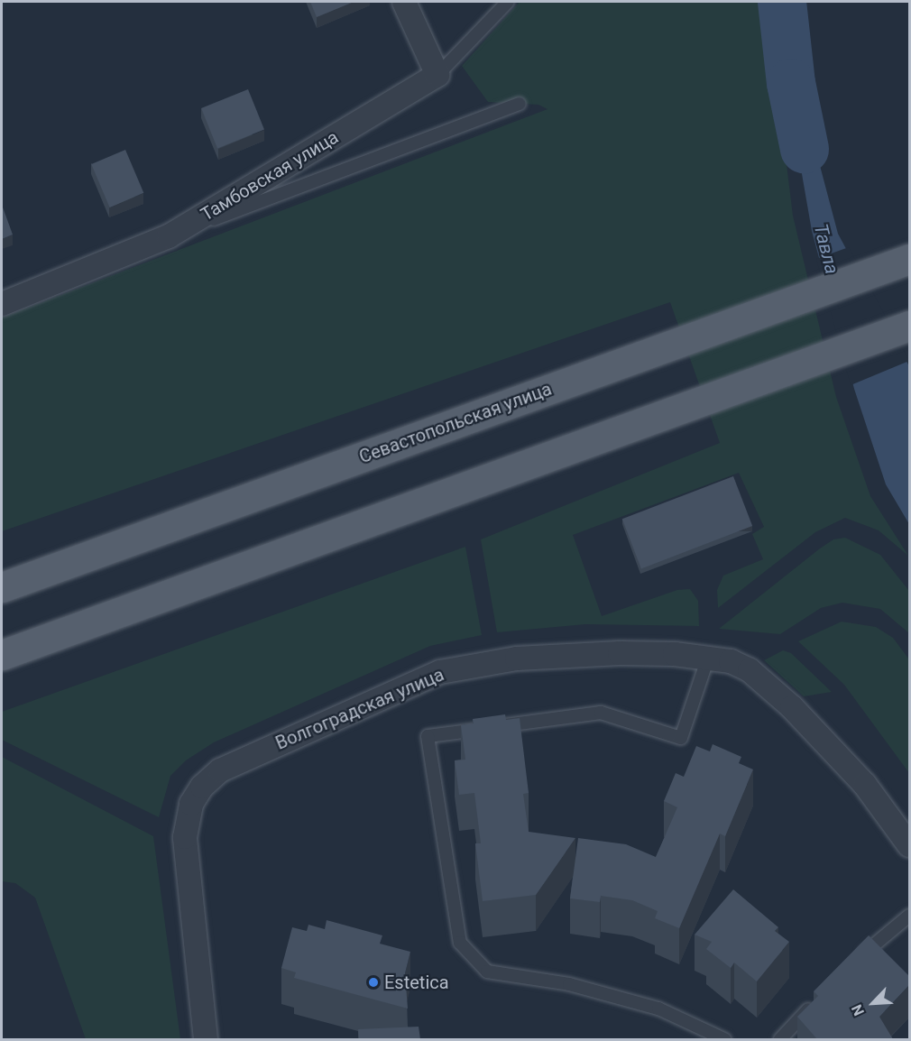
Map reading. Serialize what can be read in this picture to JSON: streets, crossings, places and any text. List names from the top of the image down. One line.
{"streets":{"main road":["Севастопольская улица"],"street":["Тамбовская улица","Волгоградская улица"]},"water":["Тавла"],"places":["Estetica"],"north":"bottom left"}
